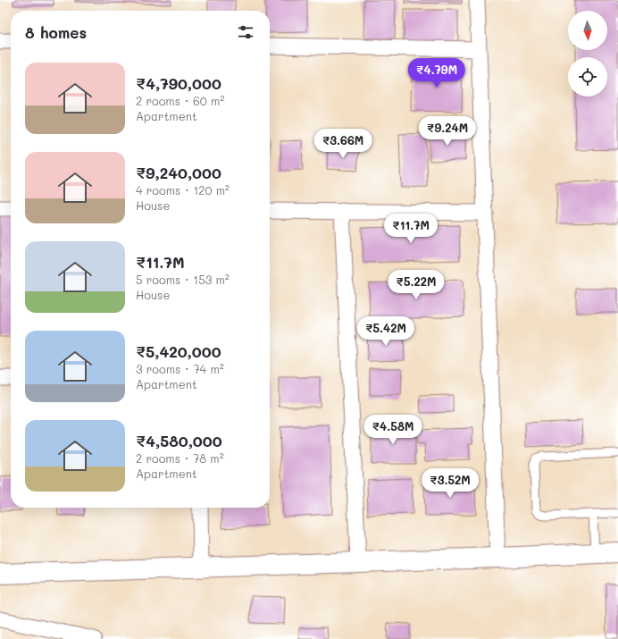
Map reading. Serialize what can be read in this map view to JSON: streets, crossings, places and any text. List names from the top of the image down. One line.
{"north":"bottom","page":{"heading":"8 homes","list":[{"name":"₹4,790,000","note":"2 rooms · 60 m² · Apartment"},{"name":"₹9,240,000","note":"4 rooms · 120 m² · House"},{"name":"₹11.7M","note":"5 rooms · 153 m² · House"},{"name":"₹5,420,000","note":"3 rooms · 74 m² · Apartment"},{"name":"₹4,580,000","note":"2 rooms · 78 m² · Apartment"}],"price":["₹4.79M","₹9.24M","₹3.66M","₹11.7M","₹5.22M","₹5.42M","₹4.58M","₹3.52M"]}}
